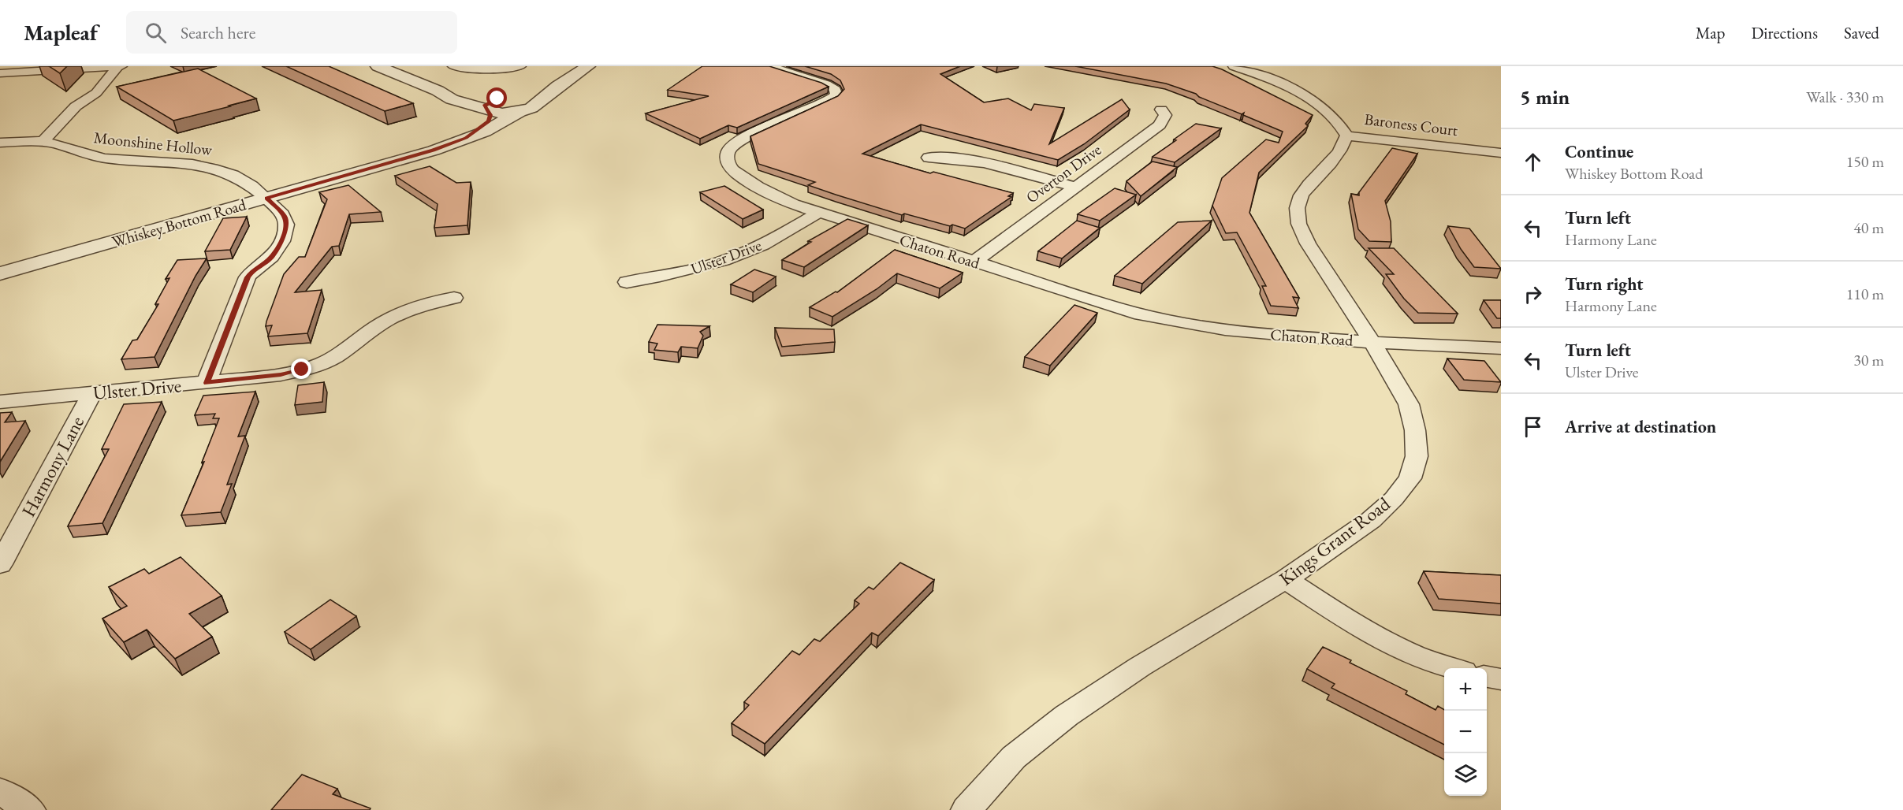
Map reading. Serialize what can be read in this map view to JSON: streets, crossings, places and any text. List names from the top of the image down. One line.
{"streets":{"street":["Baroness Court","Moonshine Hollow","Overton Drive","Whiskey Bottom Road","Chaton Road","Ulster Drive","Harmony Lane","Kings Grant Road"]},"crossings":[["Baroness Court","Kings Grant Road"],["Moonshine Hollow","Whiskey Bottom Road"],["Overton Drive","Chaton Road"],["Chaton Road","Ulster Drive"],["Chaton Road","Kings Grant Road"],["Ulster Drive","Harmony Lane"]],"page":{"header":"Mapleaf","search":"Search here","nav":["Map","Directions","Saved"],"heading":["5 min","Walk · 330 m"],"list":[["Continue","Whiskey Bottom Road","150 m"],["Turn left","Harmony Lane","40 m"],["Turn right","Harmony Lane","110 m"],["Turn left","Ulster Drive","30 m"],"Arrive at destination"],"map_buttons":["+","−"]}}
